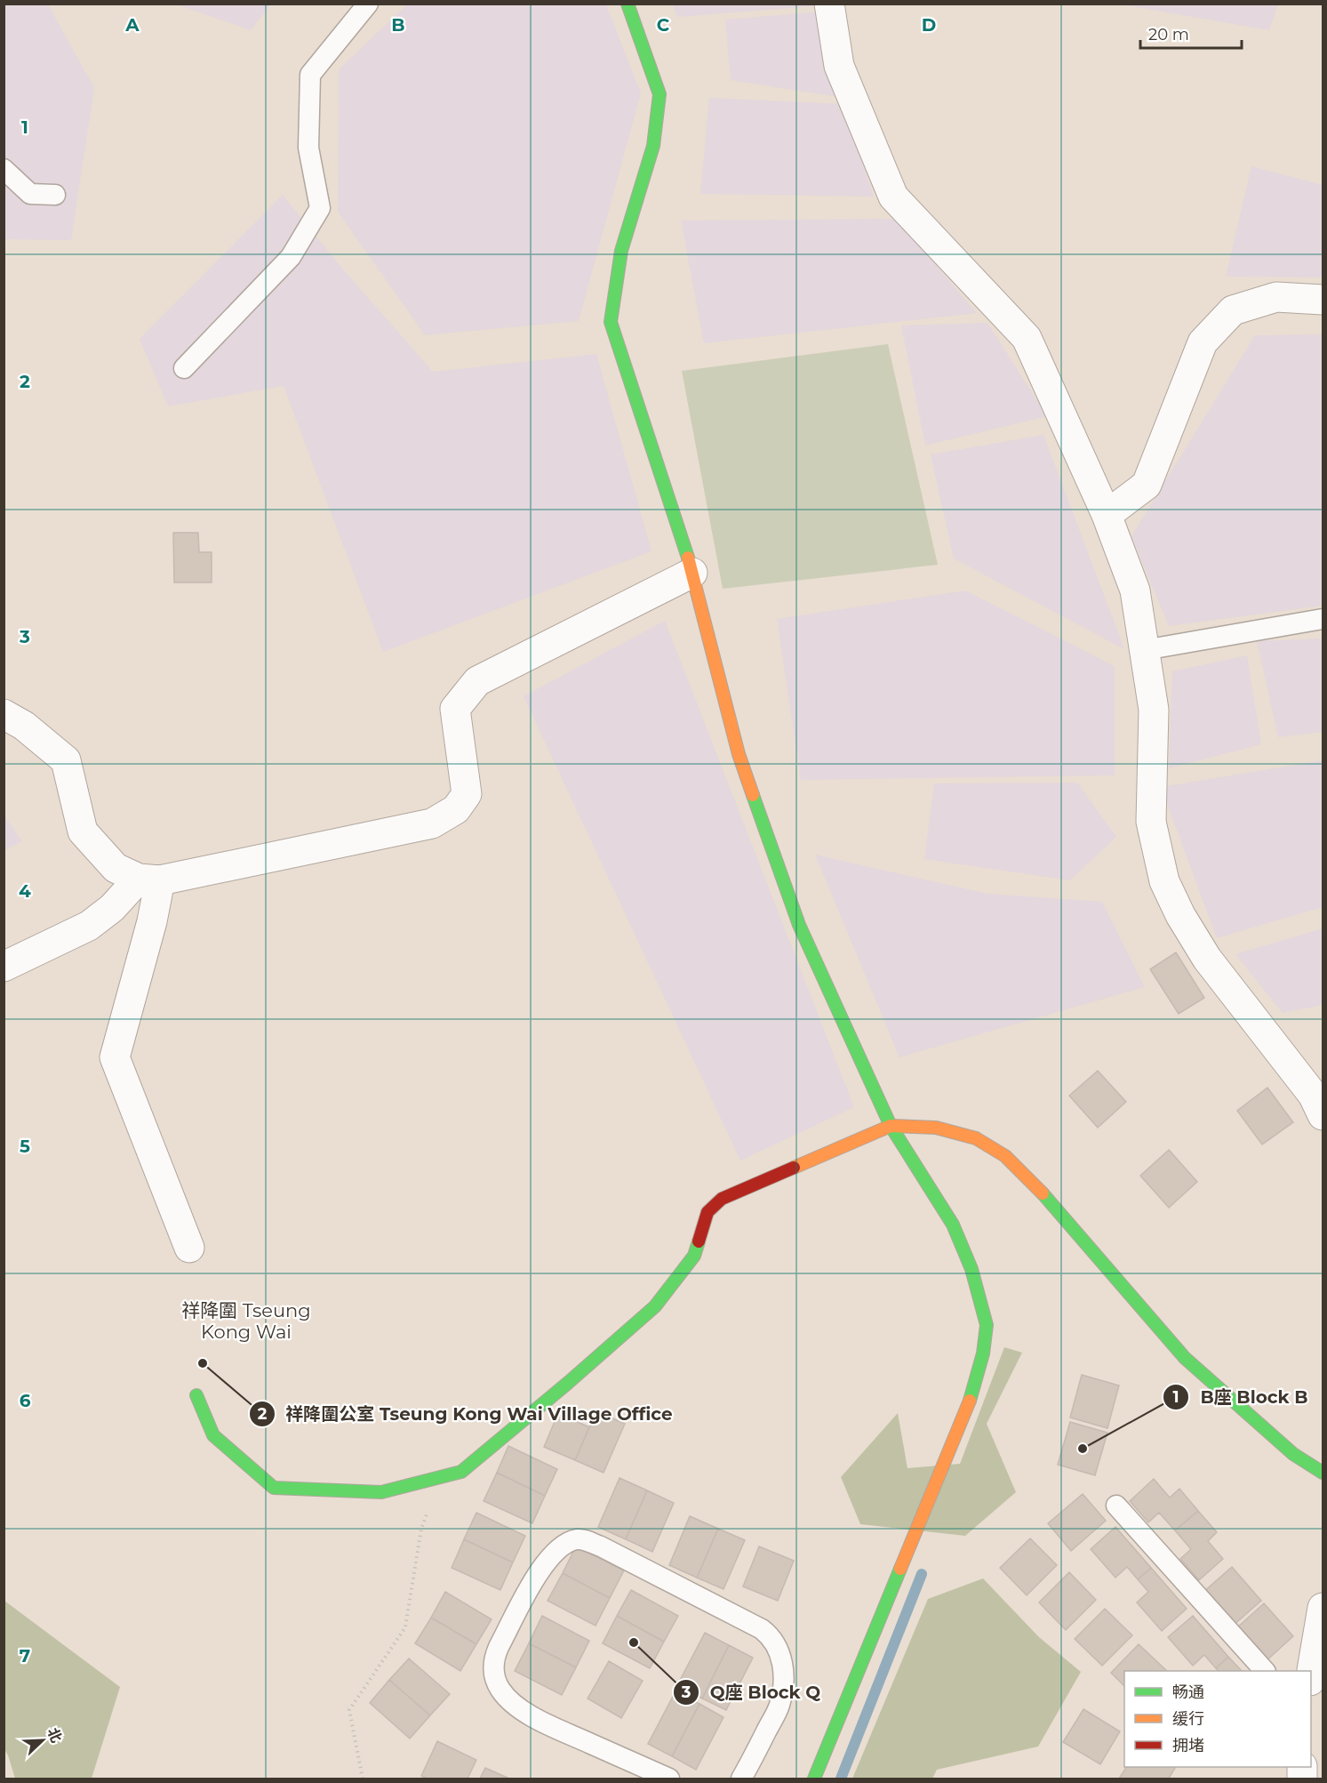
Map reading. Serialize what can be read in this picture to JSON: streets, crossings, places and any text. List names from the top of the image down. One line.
{"districts":["祥降圍 Tseung Kong Wai"],"places":["祥降圍公室 Tseung Kong Wai Village Office","B座 Block B","Q座 Block Q"],"legend":["畅通","缓行","拥堵"],"scale_bar":"20 m","north":"top right","grid":{"columns":["A","B","C","D"],"rows":["1","2","3","4","5","6","7"]}}
